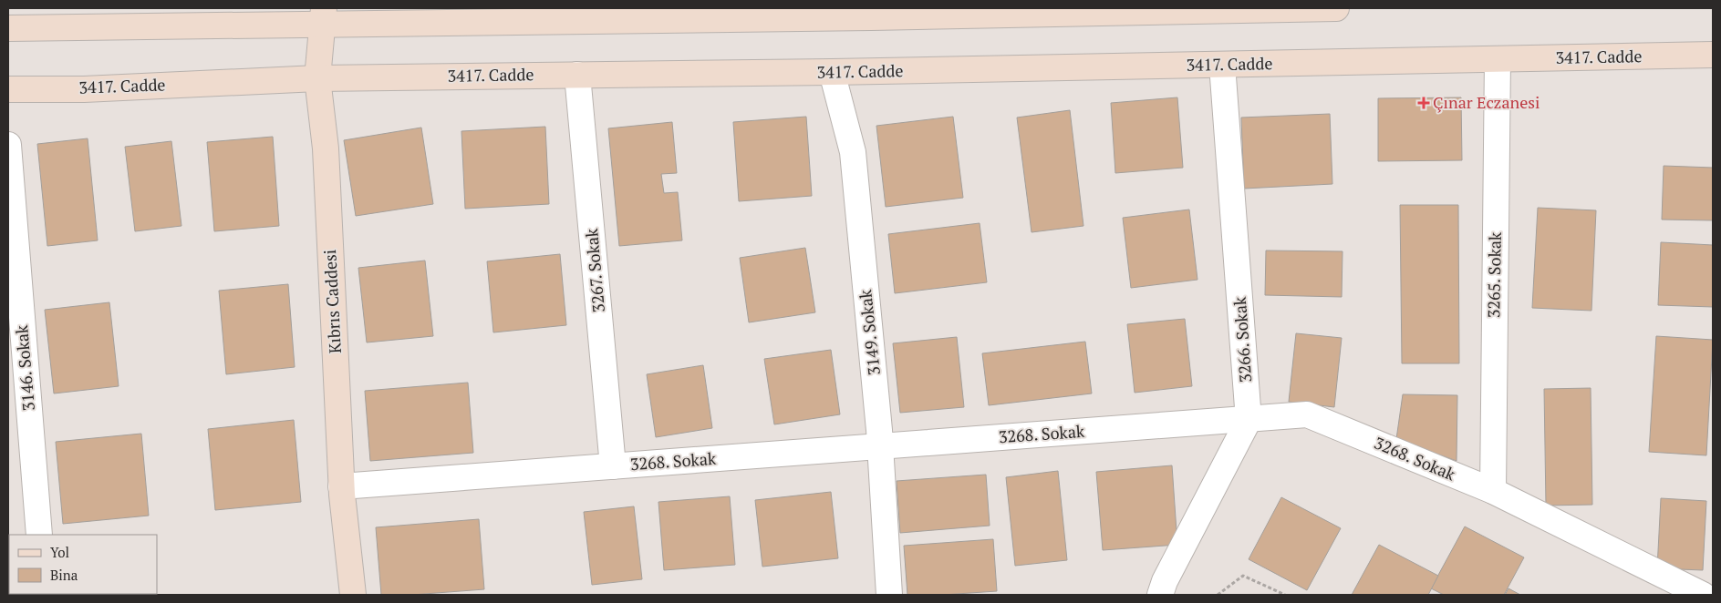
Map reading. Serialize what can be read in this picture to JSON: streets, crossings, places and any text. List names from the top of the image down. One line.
{"streets":{"street":["3417. Cadde","3267. Sokak","3265. Sokak","Kıbrıs Caddesi","3149. Sokak","3266. Sokak","3146. Sokak","3268. Sokak"]},"crossings":[["3417. Cadde","3267. Sokak"],["3417. Cadde","3265. Sokak"],["3417. Cadde","Kıbrıs Caddesi"],["3417. Cadde","3149. Sokak"],["3417. Cadde","3266. Sokak"],["3267. Sokak","3268. Sokak"],["3265. Sokak","3268. Sokak"],["Kıbrıs Caddesi","3268. Sokak"],["3149. Sokak","3268. Sokak"],["3266. Sokak","3268. Sokak"]],"places":{"health":["Çınar Eczanesi"]},"legend":["Yol","Bina"]}
